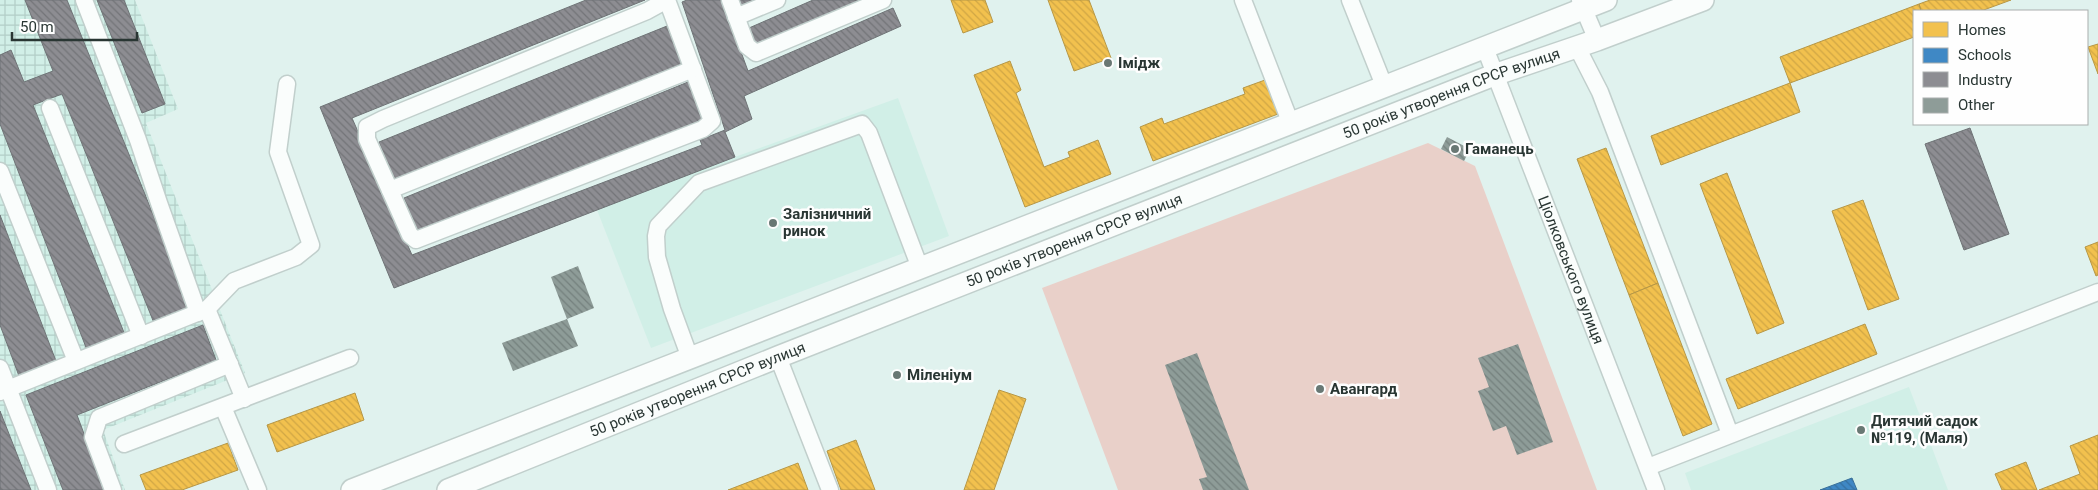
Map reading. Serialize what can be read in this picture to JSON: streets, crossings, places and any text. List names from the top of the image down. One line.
{"streets":{"main road":["50 років утворення СРСР вулиця"],"street":["Ціолковського вулиця"]},"crossings":[["50 років утворення СРСР вулиця","Ціолковського вулиця"]],"places":["Імідж","Гаманець","Залізничний ринок","Міленіум","Авангард","Дитячий садок №119, (Маля)"],"legend":["Homes","Schools","Industry","Other"],"scale_bar":"50 m"}
